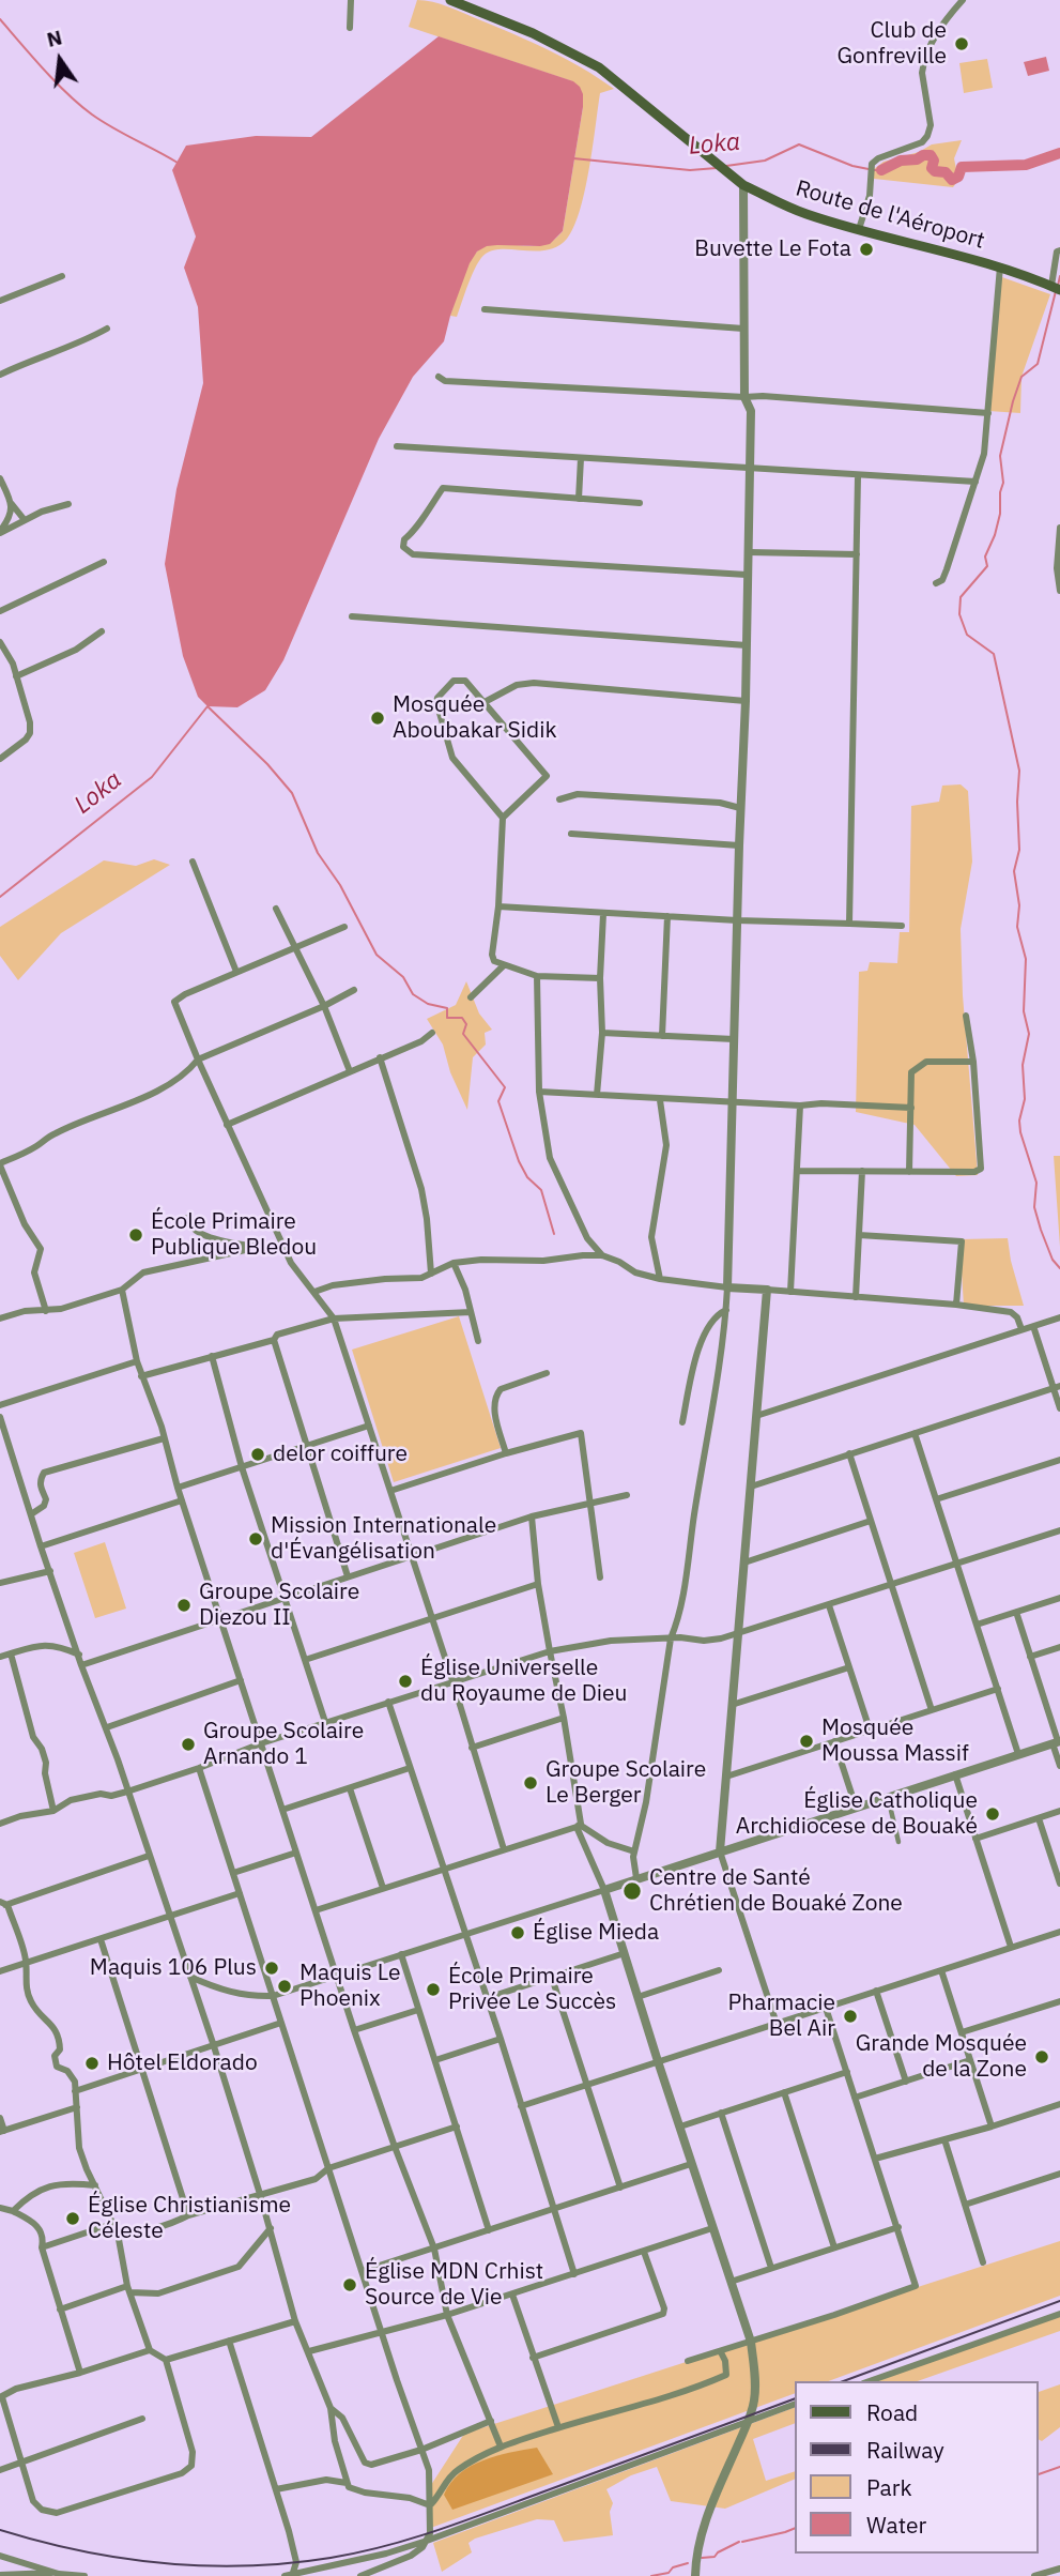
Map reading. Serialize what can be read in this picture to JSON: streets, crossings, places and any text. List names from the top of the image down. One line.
{"streets":{"main road":["Route de l'Aéroport"]},"water":["Loka"],"places":["Club de Gonfreville","Buvette Le Fota","Mosquée Aboubakar Sidik","École Primaire Publique Bledou","delor coiffure","Mission Internationale d'Évangélisation","Groupe Scolaire Diezou II","Église Universelle du Royaume de Dieu","Mosquée Moussa Massif","Groupe Scolaire Arnando 1","Groupe Scolaire Le Berger","Église Catholique Archidiocese de Bouaké","Centre de Santé Chrétien de Bouaké Zone","Église Mieda","Maquis 106 Plus","Maquis Le Phoenix","École Primaire Privée Le Succès","Pharmacie Bel Air","Grande Mosquée de la Zone","Hôtel Eldorado","Église Christianisme Céleste","Église MDN Crhist Source de Vie"],"legend":["Road","Railway","Park","Water"],"north":"top"}
